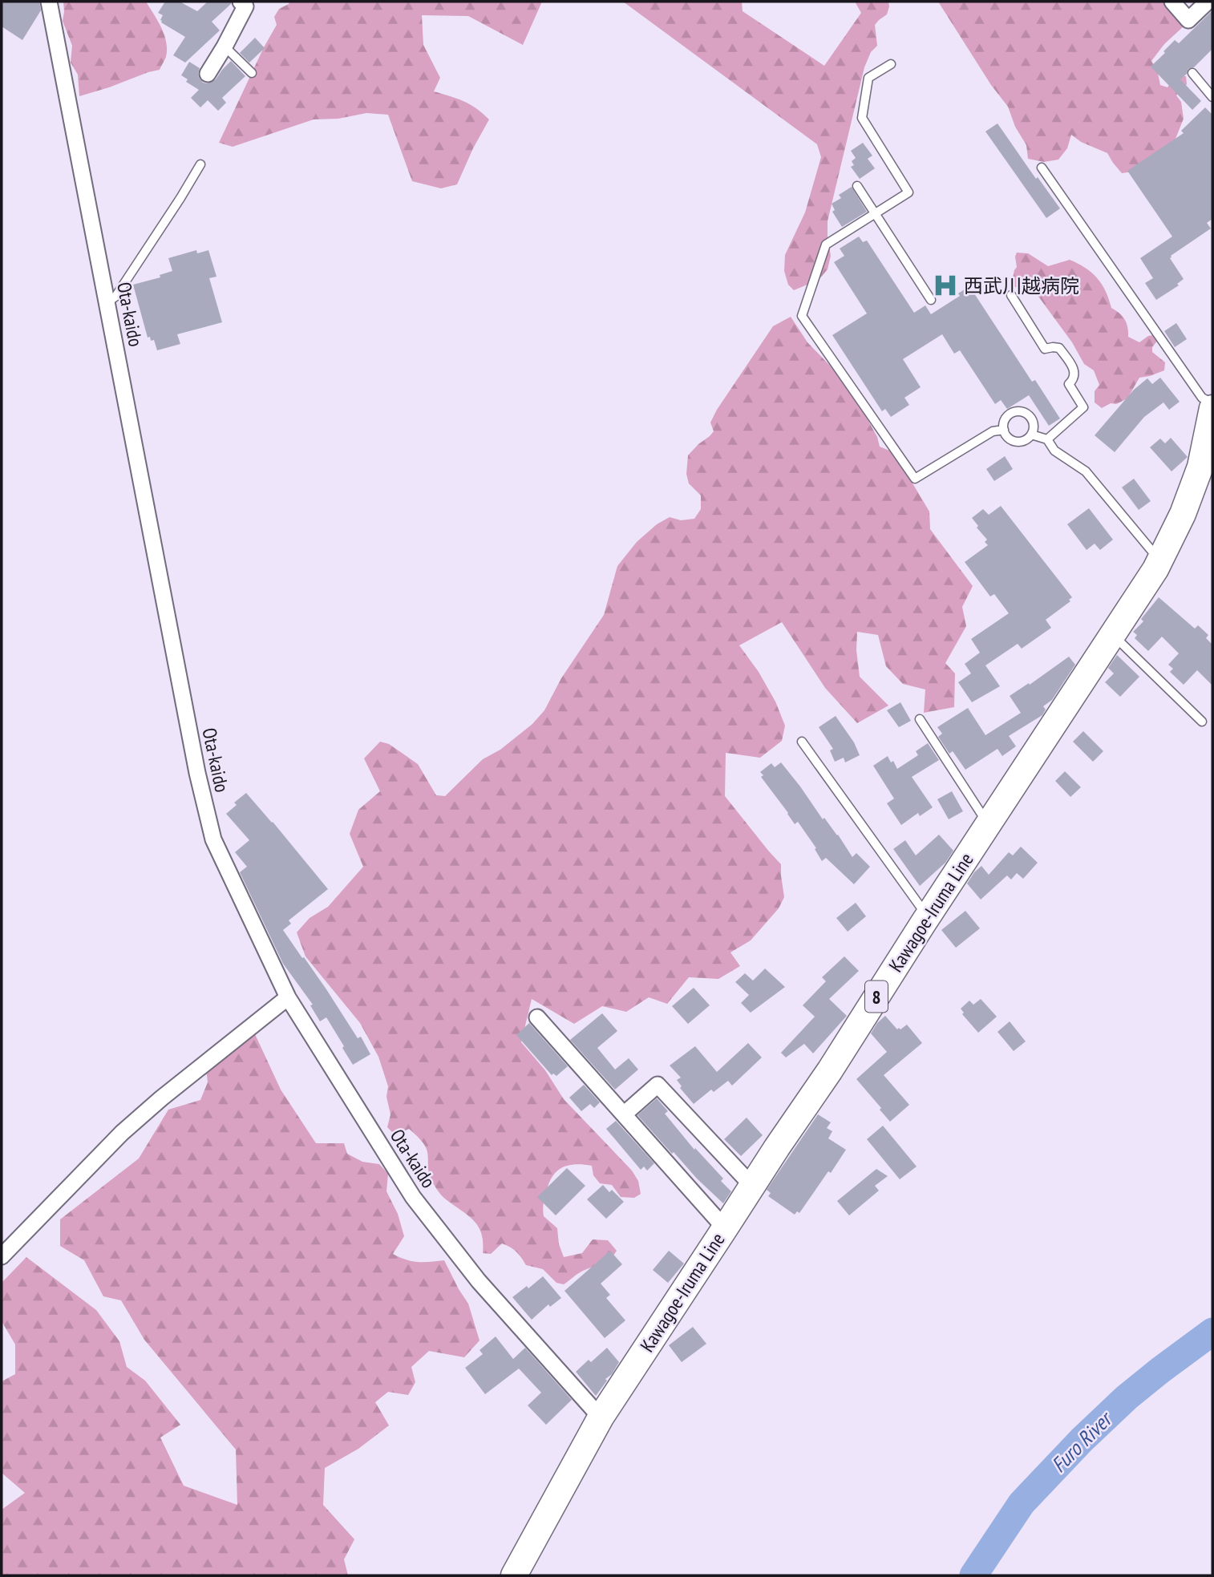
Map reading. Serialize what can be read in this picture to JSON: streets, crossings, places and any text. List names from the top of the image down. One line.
{"streets":{"main road":["Kawagoe-Iruma Line","8"],"street":["Ota-kaido"]},"crossings":[["Ota-kaido","Kawagoe-Iruma Line"]],"water":["Furo River"],"places":{"hospital":["西武川越病院"]}}
